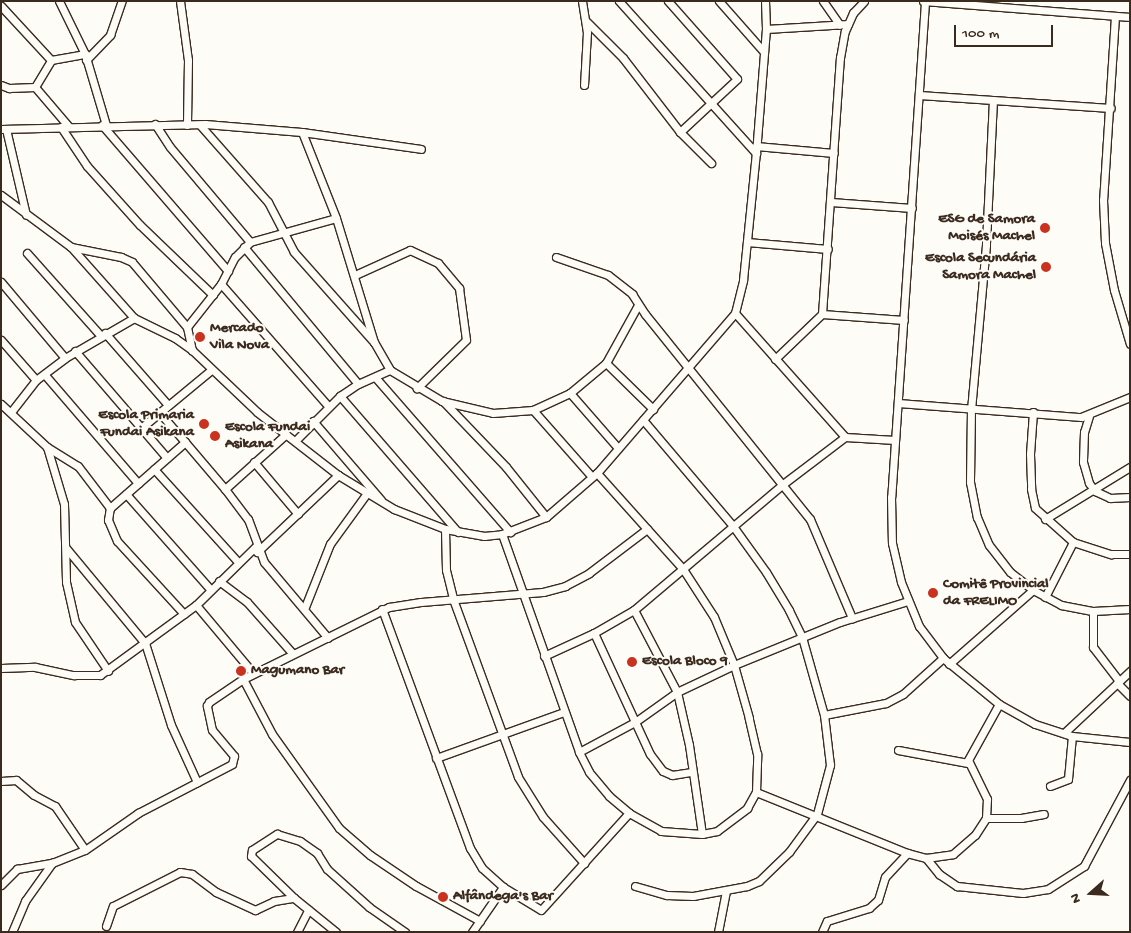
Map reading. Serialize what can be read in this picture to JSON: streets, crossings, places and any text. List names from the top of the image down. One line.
{"places":["ESG de Samora Moisés Machel","Escola Secundária Samora Machel","Mercado Vila Nova","Escola Primaria Fundai Asikana","Escola Fundai Asikana","Comitê Provincial da FRELIMO","Escola Bloco 9","Magumano Bar","Alfândega's Bar"],"scale_bar":"100 m","north":"left"}
